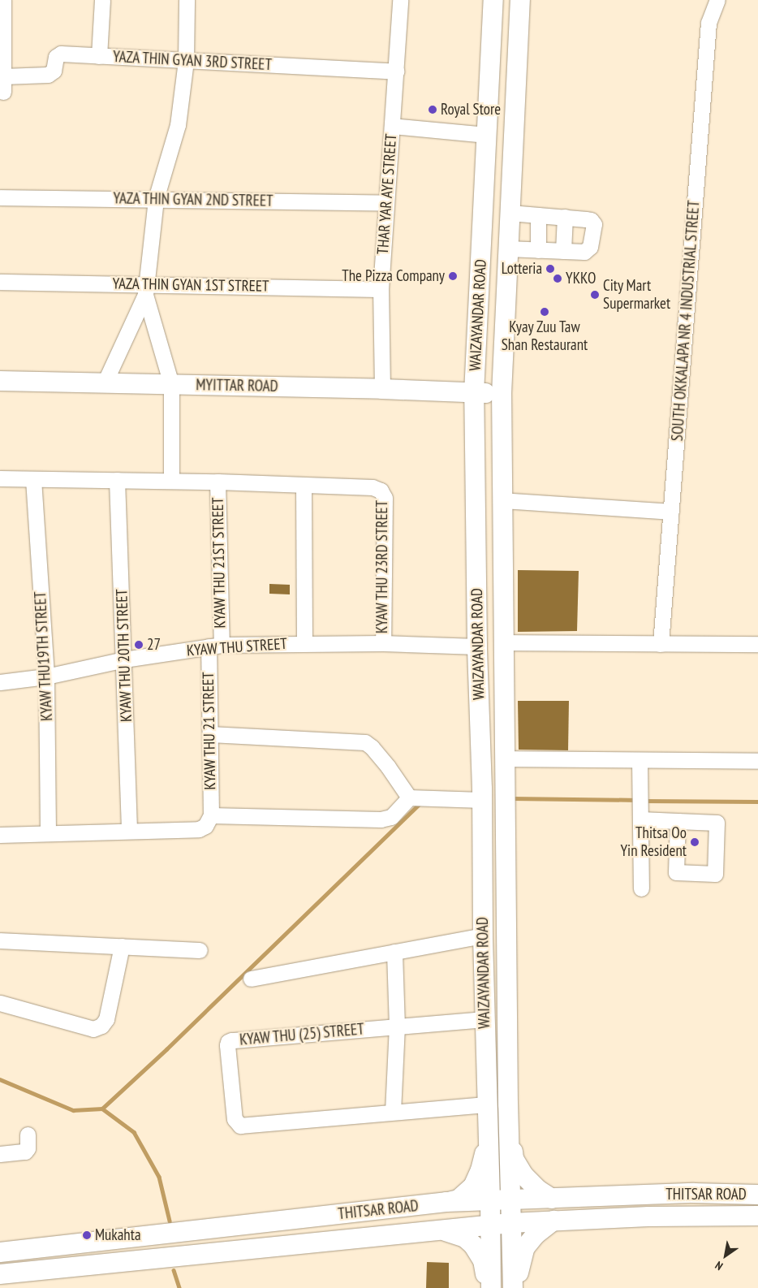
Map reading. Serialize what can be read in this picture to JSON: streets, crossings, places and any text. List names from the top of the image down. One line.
{"streets":{"main road":["WAIZAYANDAR ROAD","MYITTAR ROAD","THITSAR ROAD"],"street":["YAZA THIN GYAN 3RD STREET","THAR YAR AYE STREET","YAZA THIN GYAN 2ND STREET","YAZA THIN GYAN 1ST STREET","SOUTH OKKALAPA NR 4 INDUSTRIAL STREET","KYAW THU 21ST STREET","KYAW THU 23RD STREET","KYAW THU STREET","KYAW THU 20TH STREET","KYAW THU19TH STREET","KYAW THU 21 STREET","KYAW THU (25) STREET"]},"crossings":[["YAZA THIN GYAN 3RD STREET","THAR YAR AYE STREET"],["THAR YAR AYE STREET","YAZA THIN GYAN 2ND STREET"],["THAR YAR AYE STREET","YAZA THIN GYAN 1ST STREET"],["THAR YAR AYE STREET","MYITTAR ROAD"],["WAIZAYANDAR ROAD","MYITTAR ROAD"],["WAIZAYANDAR ROAD","KYAW THU STREET"],["WAIZAYANDAR ROAD","KYAW THU (25) STREET"],["WAIZAYANDAR ROAD","THITSAR ROAD"],["KYAW THU 21ST STREET","KYAW THU STREET"],["KYAW THU 21ST STREET","KYAW THU 21 STREET"],["KYAW THU 23RD STREET","KYAW THU STREET"],["KYAW THU STREET","KYAW THU 20TH STREET"],["KYAW THU STREET","KYAW THU19TH STREET"],["KYAW THU STREET","KYAW THU 21 STREET"]],"places":["Royal Store","Lotteria","The Pizza Company","YKKO","City Mart Supermarket","Kyay Zuu Taw Shan Restaurant","27","Thitsa Oo Yin Resident","Mukahta"],"north":"bottom left"}
